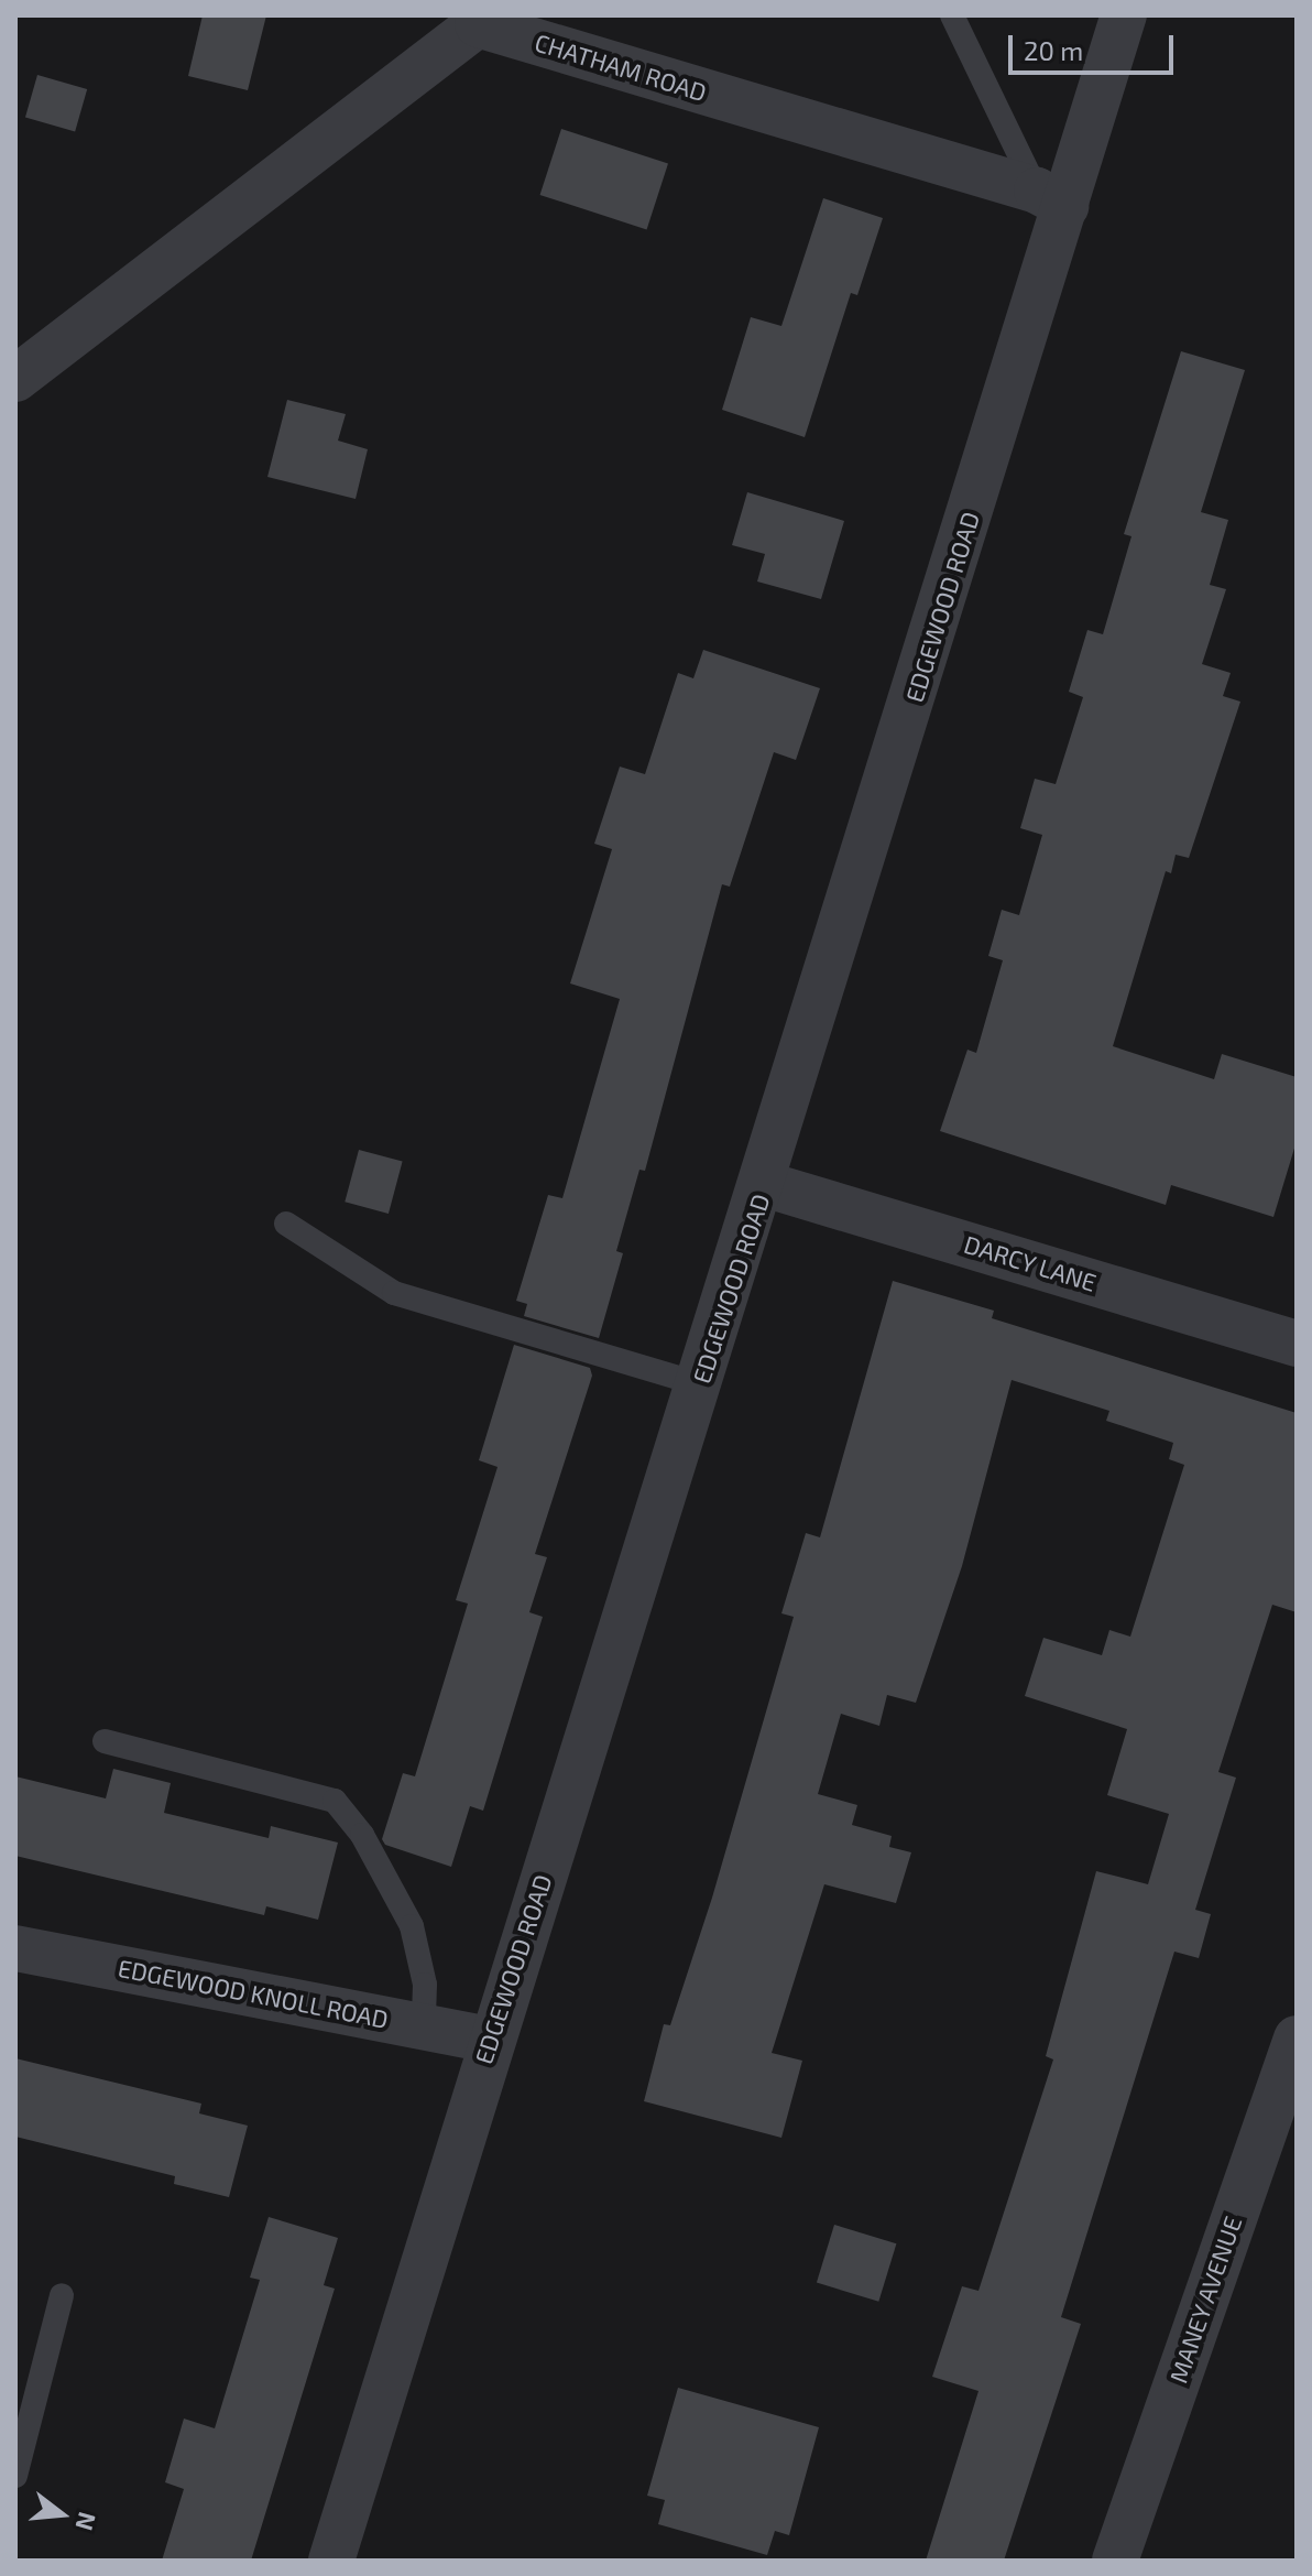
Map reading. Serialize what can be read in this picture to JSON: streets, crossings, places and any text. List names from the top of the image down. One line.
{"streets":{"street":["CHATHAM ROAD","EDGEWOOD ROAD","DARCY LANE","EDGEWOOD KNOLL ROAD","MANEY AVENUE"]},"crossings":[["CHATHAM ROAD","EDGEWOOD ROAD"],["EDGEWOOD ROAD","DARCY LANE"],["EDGEWOOD ROAD","EDGEWOOD KNOLL ROAD"]],"scale_bar":"20 m","north":"right"}
